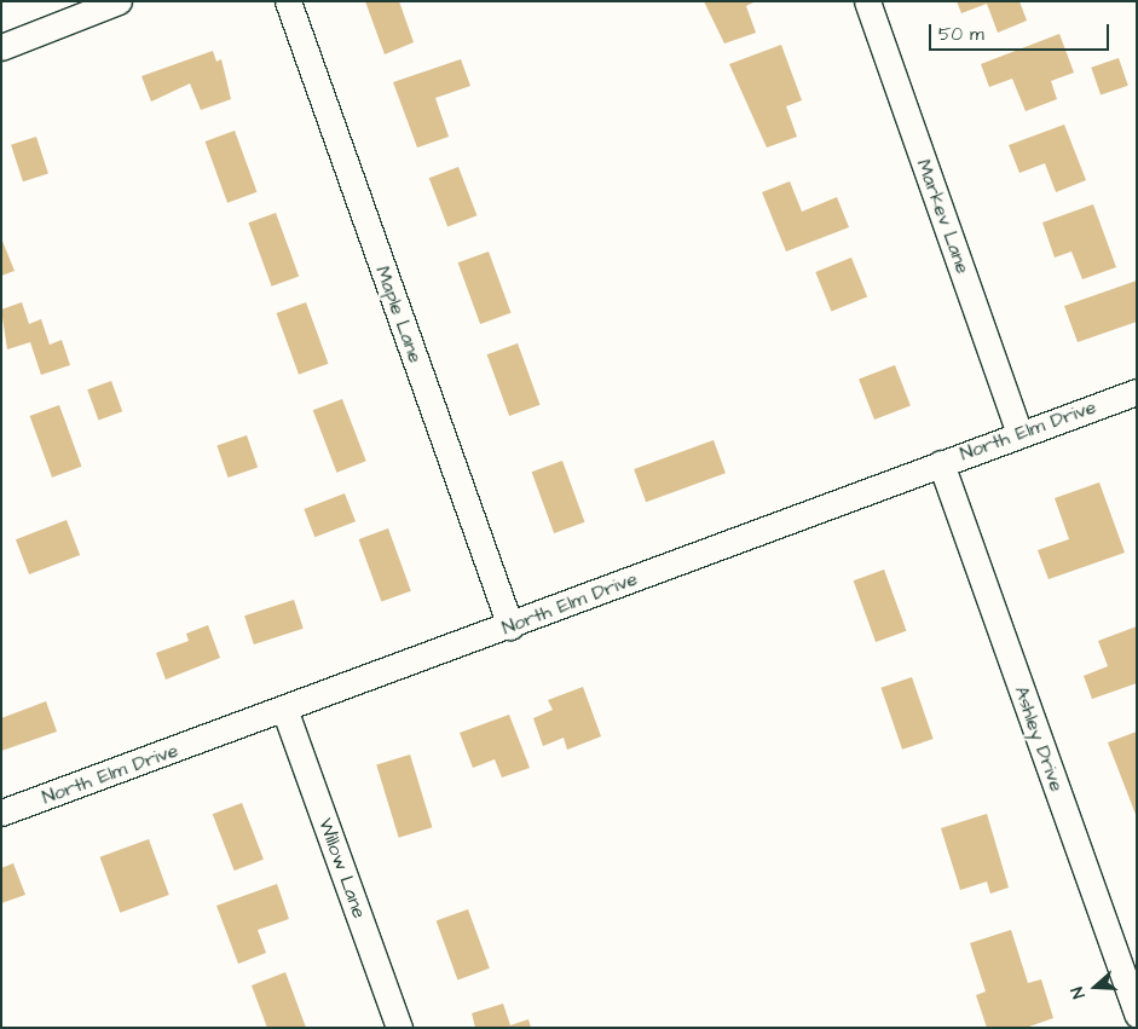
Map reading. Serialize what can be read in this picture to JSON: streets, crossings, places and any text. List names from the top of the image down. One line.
{"streets":{"street":["Markev Lane","Maple Lane","North Elm Drive","Ashley Drive","Willow Lane"]},"crossings":[["Markev Lane","North Elm Drive"],["Maple Lane","North Elm Drive"],["North Elm Drive","Ashley Drive"],["North Elm Drive","Willow Lane"]],"scale_bar":"50 m","north":"left"}
